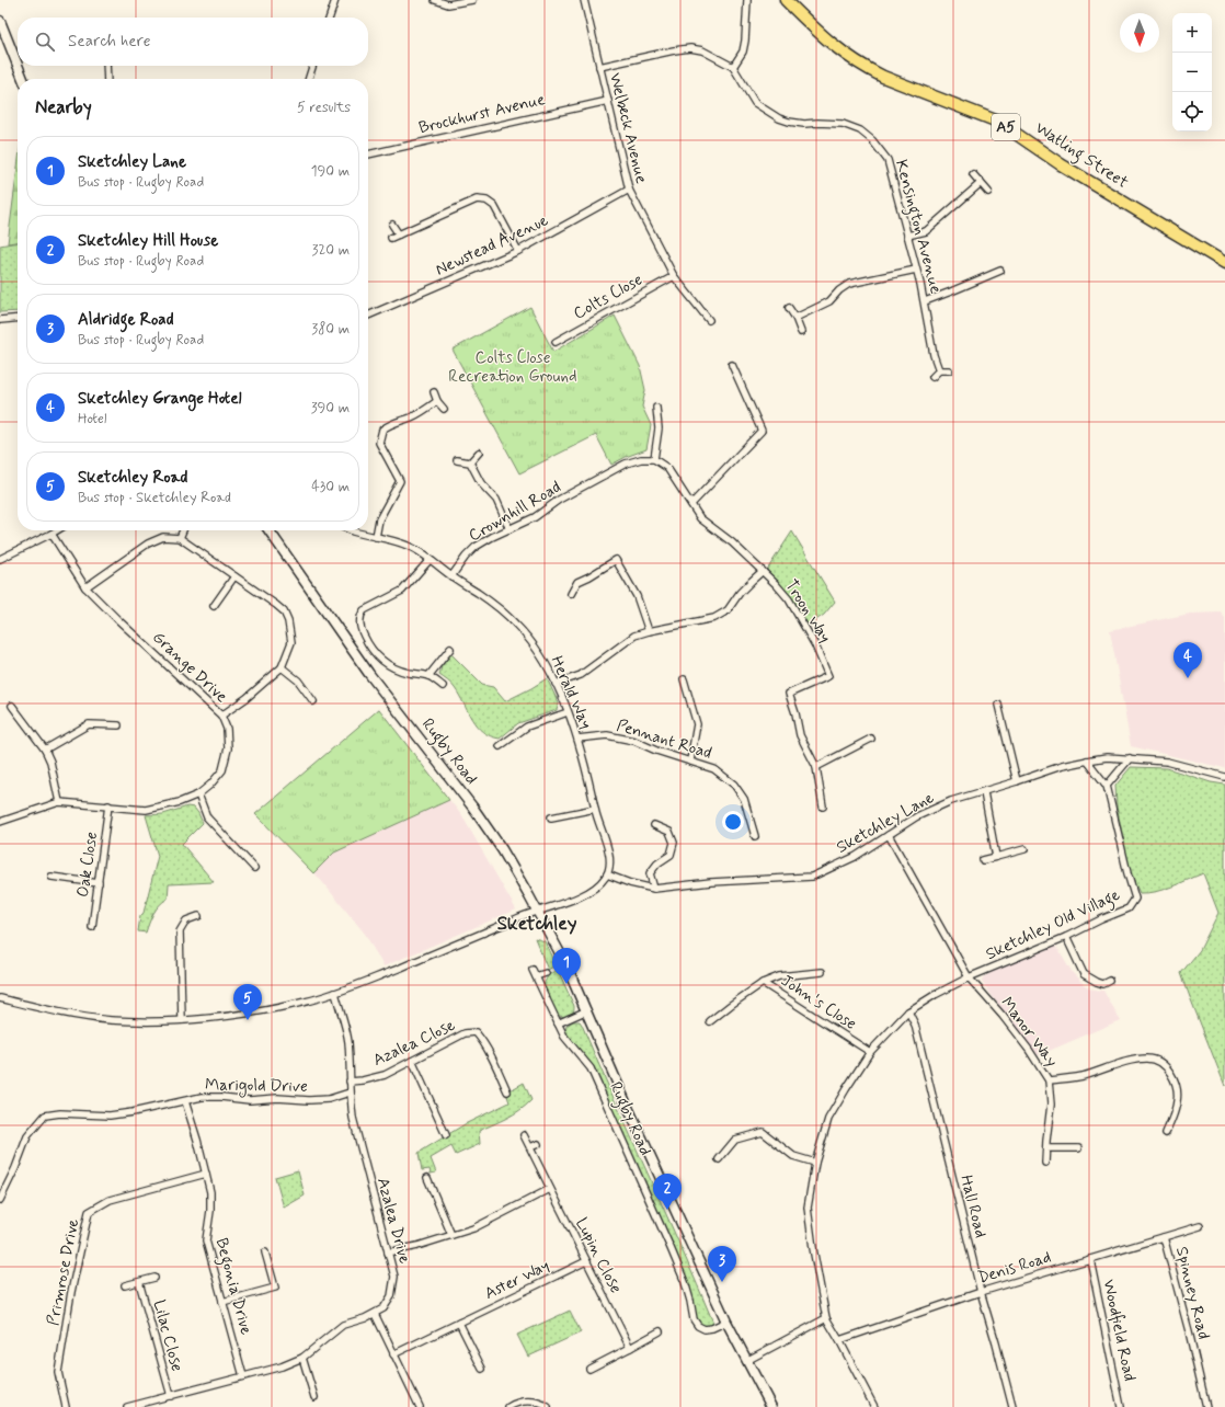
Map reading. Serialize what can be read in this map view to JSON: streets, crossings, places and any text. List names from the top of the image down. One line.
{"streets":{"highway":["A5","Watling Street"],"main road":["Rugby Road"],"street":["Brockhurst Avenue","Welbeck Avenue","Kensington Avenue","Newstead Avenue","Colts Close","Crownhill Road","Troon Way","Grange Drive","Herald Way","Pennant Road","Sketchley Lane","Oak Close","Sketchley Old Village","John's Close","Manor Way","Azalea Close","Marigold Drive","Hall Road","Azalea Drive","Lupin Close","Denis Road","Primrose Drive","Aster Way","Begonia Drive","Spinney Road","Woodfield Road","Lilac Close"]},"crossings":[["Brockhurst Avenue","Welbeck Avenue"],["Welbeck Avenue","Newstead Avenue"],["Welbeck Avenue","Colts Close"],["Crownhill Road","Troon Way"],["Crownhill Road","Herald Way"],["Grange Drive","Oak Close"],["Herald Way","Pennant Road"],["Herald Way","Sketchley Lane"],["Sketchley Lane","Sketchley Old Village"],["Sketchley Lane","Manor Way"],["Sketchley Old Village","John's Close"],["Sketchley Old Village","Manor Way"],["Sketchley Old Village","Hall Road"],["Azalea Close","Azalea Drive"],["Marigold Drive","Azalea Drive"],["Marigold Drive","Begonia Drive"],["Hall Road","Denis Road"],["Azalea Drive","Begonia Drive"],["Azalea Drive","Lilac Close"],["Lupin Close","Aster Way"],["Denis Road","Spinney Road"],["Denis Road","Woodfield Road"],["Primrose Drive","Begonia Drive"]],"districts":["Sketchley"],"parks":["Colts Close Recreation Ground"],"north":"bottom","page":{"map_buttons":["+","−"],"search":"Search here","heading":["Nearby","5 results"],"list":[{"mark":"1","name":"Sketchley Lane","note":"Bus stop · Rugby Road","value":"190 m"},{"mark":"2","name":"Sketchley Hill House","note":"Bus stop · Rugby Road","value":"320 m"},{"mark":"3","name":"Aldridge Road","note":"Bus stop · Rugby Road","value":"380 m"},{"mark":"4","name":"Sketchley Grange Hotel","note":"Hotel","value":"390 m"},{"mark":"5","name":"Sketchley Road","note":"Bus stop · Sketchley Road","value":"430 m"}],"pins":["4","1","5","2","3"]}}
